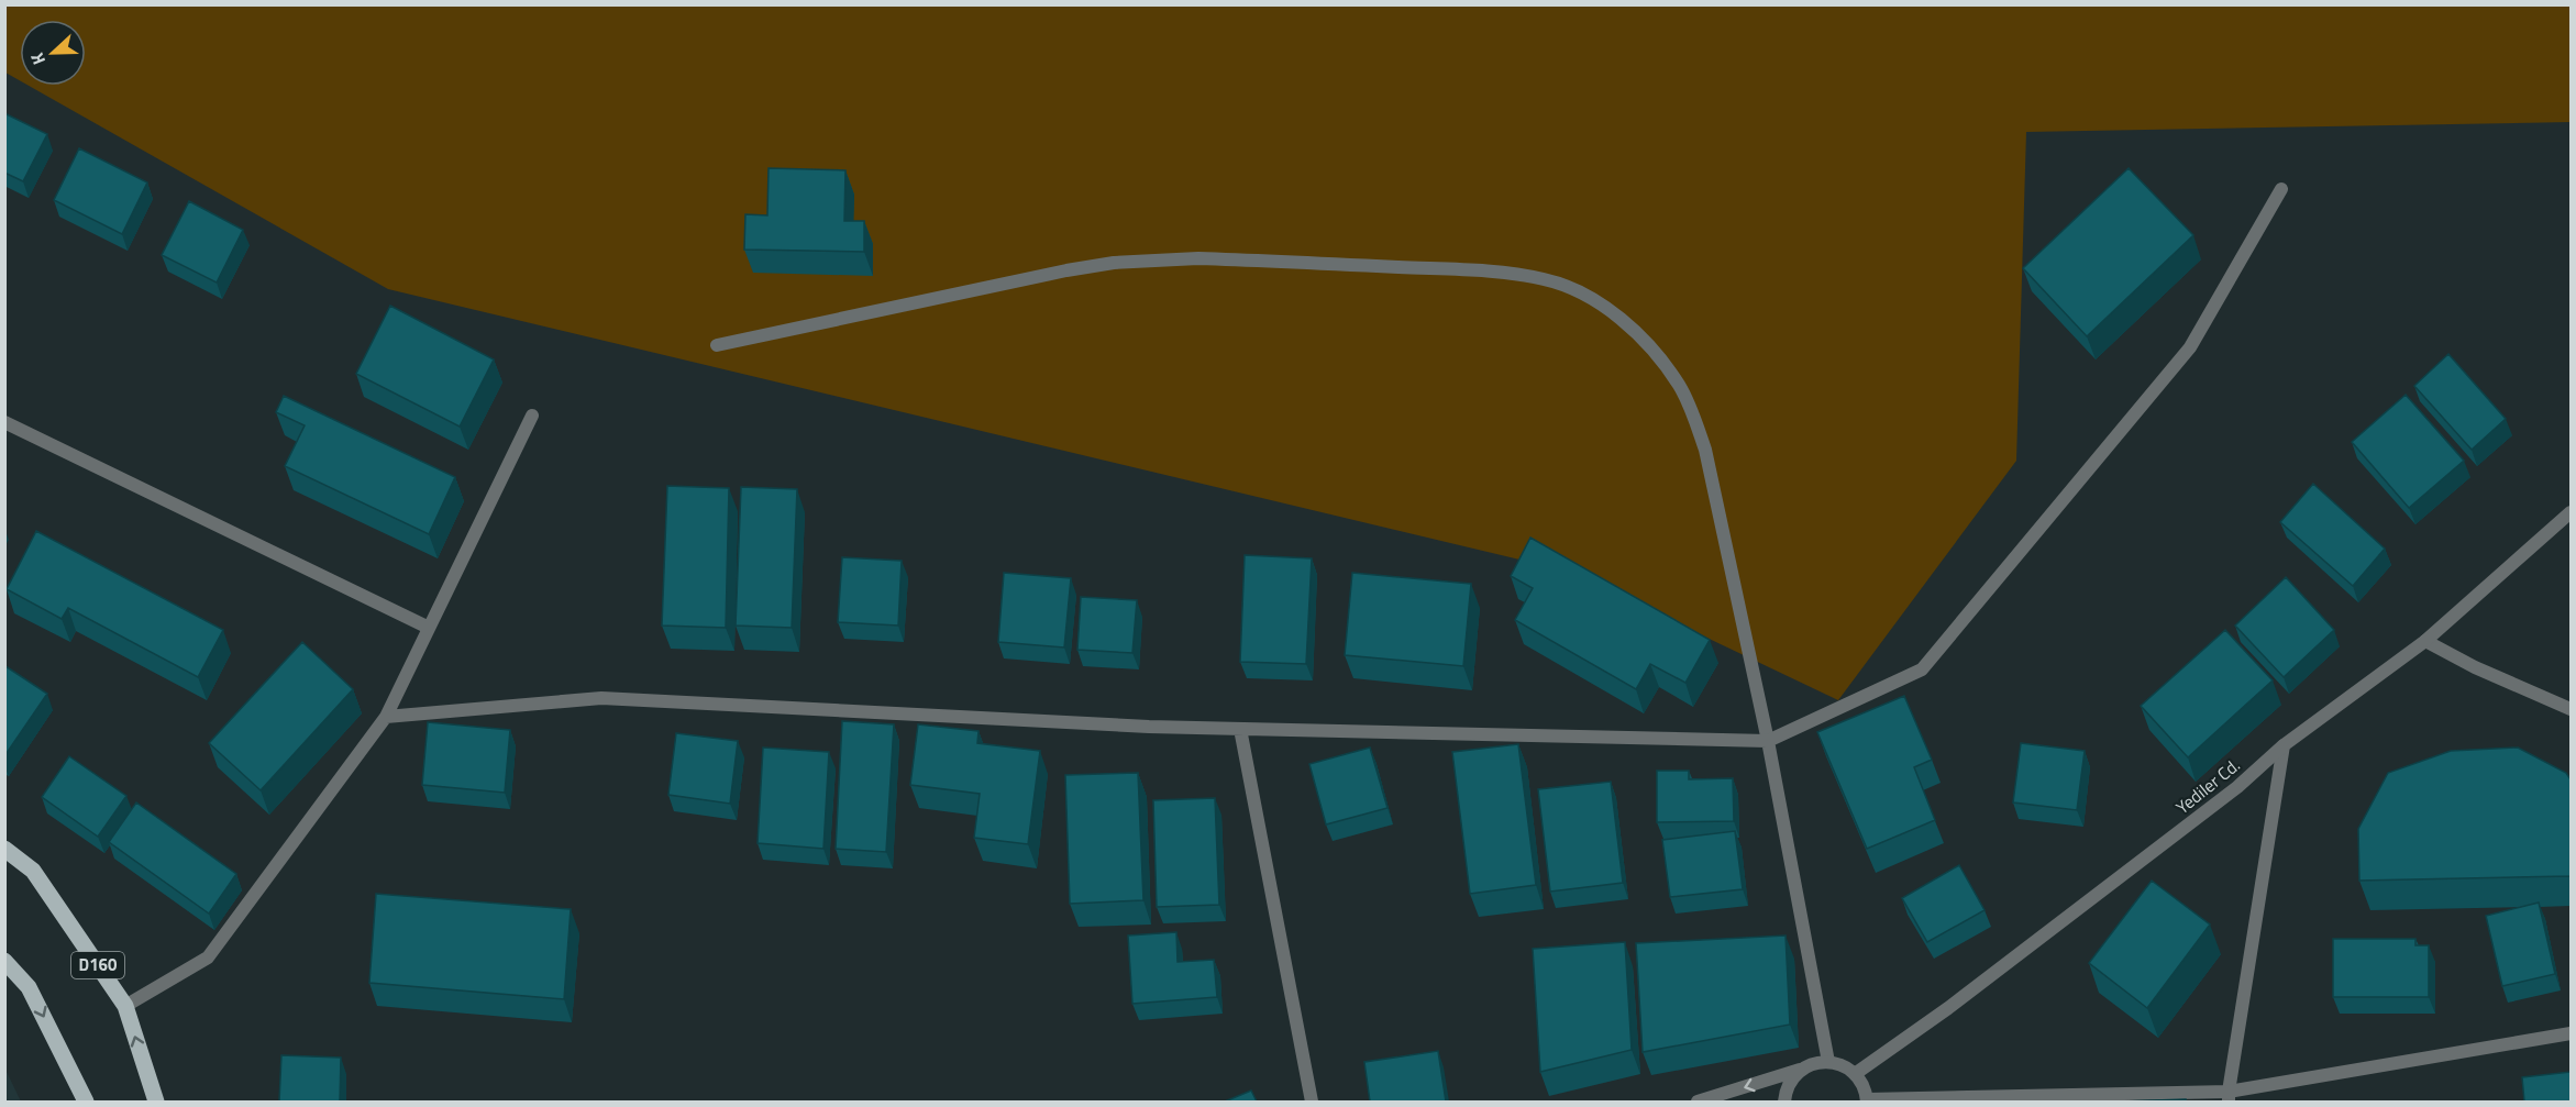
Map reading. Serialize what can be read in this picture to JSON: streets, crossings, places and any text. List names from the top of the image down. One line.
{"streets":{"main road":["D160"],"street":["Yediler Cd."]},"north":"left"}
